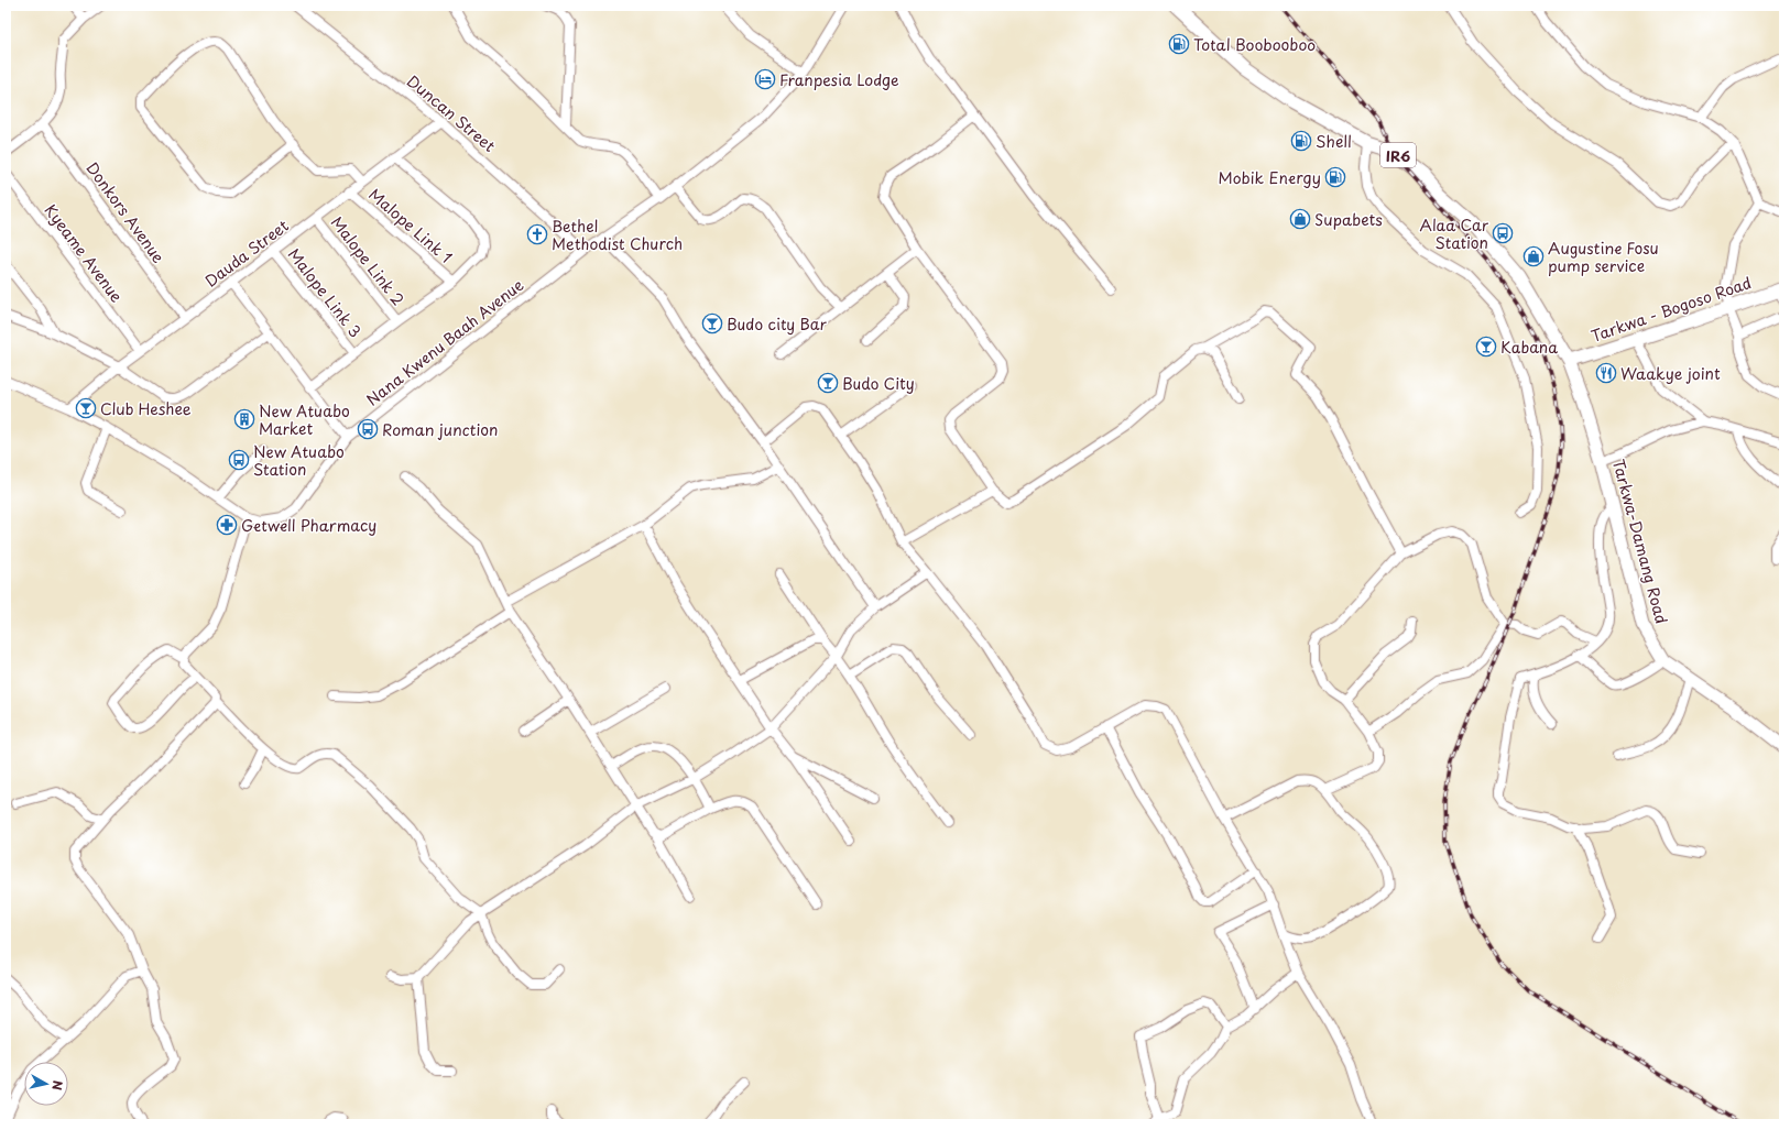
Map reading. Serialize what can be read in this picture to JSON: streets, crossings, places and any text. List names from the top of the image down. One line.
{"streets":{"main road":["IR6","Tarkwa - Bogoso Road","Tarkwa-Damang Road"],"street":["Duncan Street","Donkors Avenue","Malope Link 1","Kyeame Avenue","Dauda Street","Malope Link 2","Malope Link 3","Nana Kwenu Baah Avenue"]},"crossings":[["Duncan Street","Dauda Street"],["Duncan Street","Nana Kwenu Baah Avenue"],["IR6","Tarkwa - Bogoso Road"],["IR6","Tarkwa-Damang Road"],["Donkors Avenue","Dauda Street"],["Malope Link 1","Dauda Street"],["Kyeame Avenue","Dauda Street"],["Dauda Street","Malope Link 2"],["Dauda Street","Malope Link 3"],["Dauda Street","Nana Kwenu Baah Avenue"],["Tarkwa - Bogoso Road","Tarkwa-Damang Road"]],"places":{"fuel station":["Total Boobooboo","Shell","Mobik Energy"],"hotel":["Franpesia Lodge"],"shop":["Supabets","Augustine Fosu pump service"],"bus stop":["Alaa Car Station","Roman junction","New Atuabo Station"],"church":["Bethel Methodist Church"],"bar":["Budo city Bar","Kabana","Budo City","Club Heshee"],"restaurant":["Waakye joint"],"building":["New Atuabo Market"],"pharmacy":["Getwell Pharmacy"]},"north":"right"}
